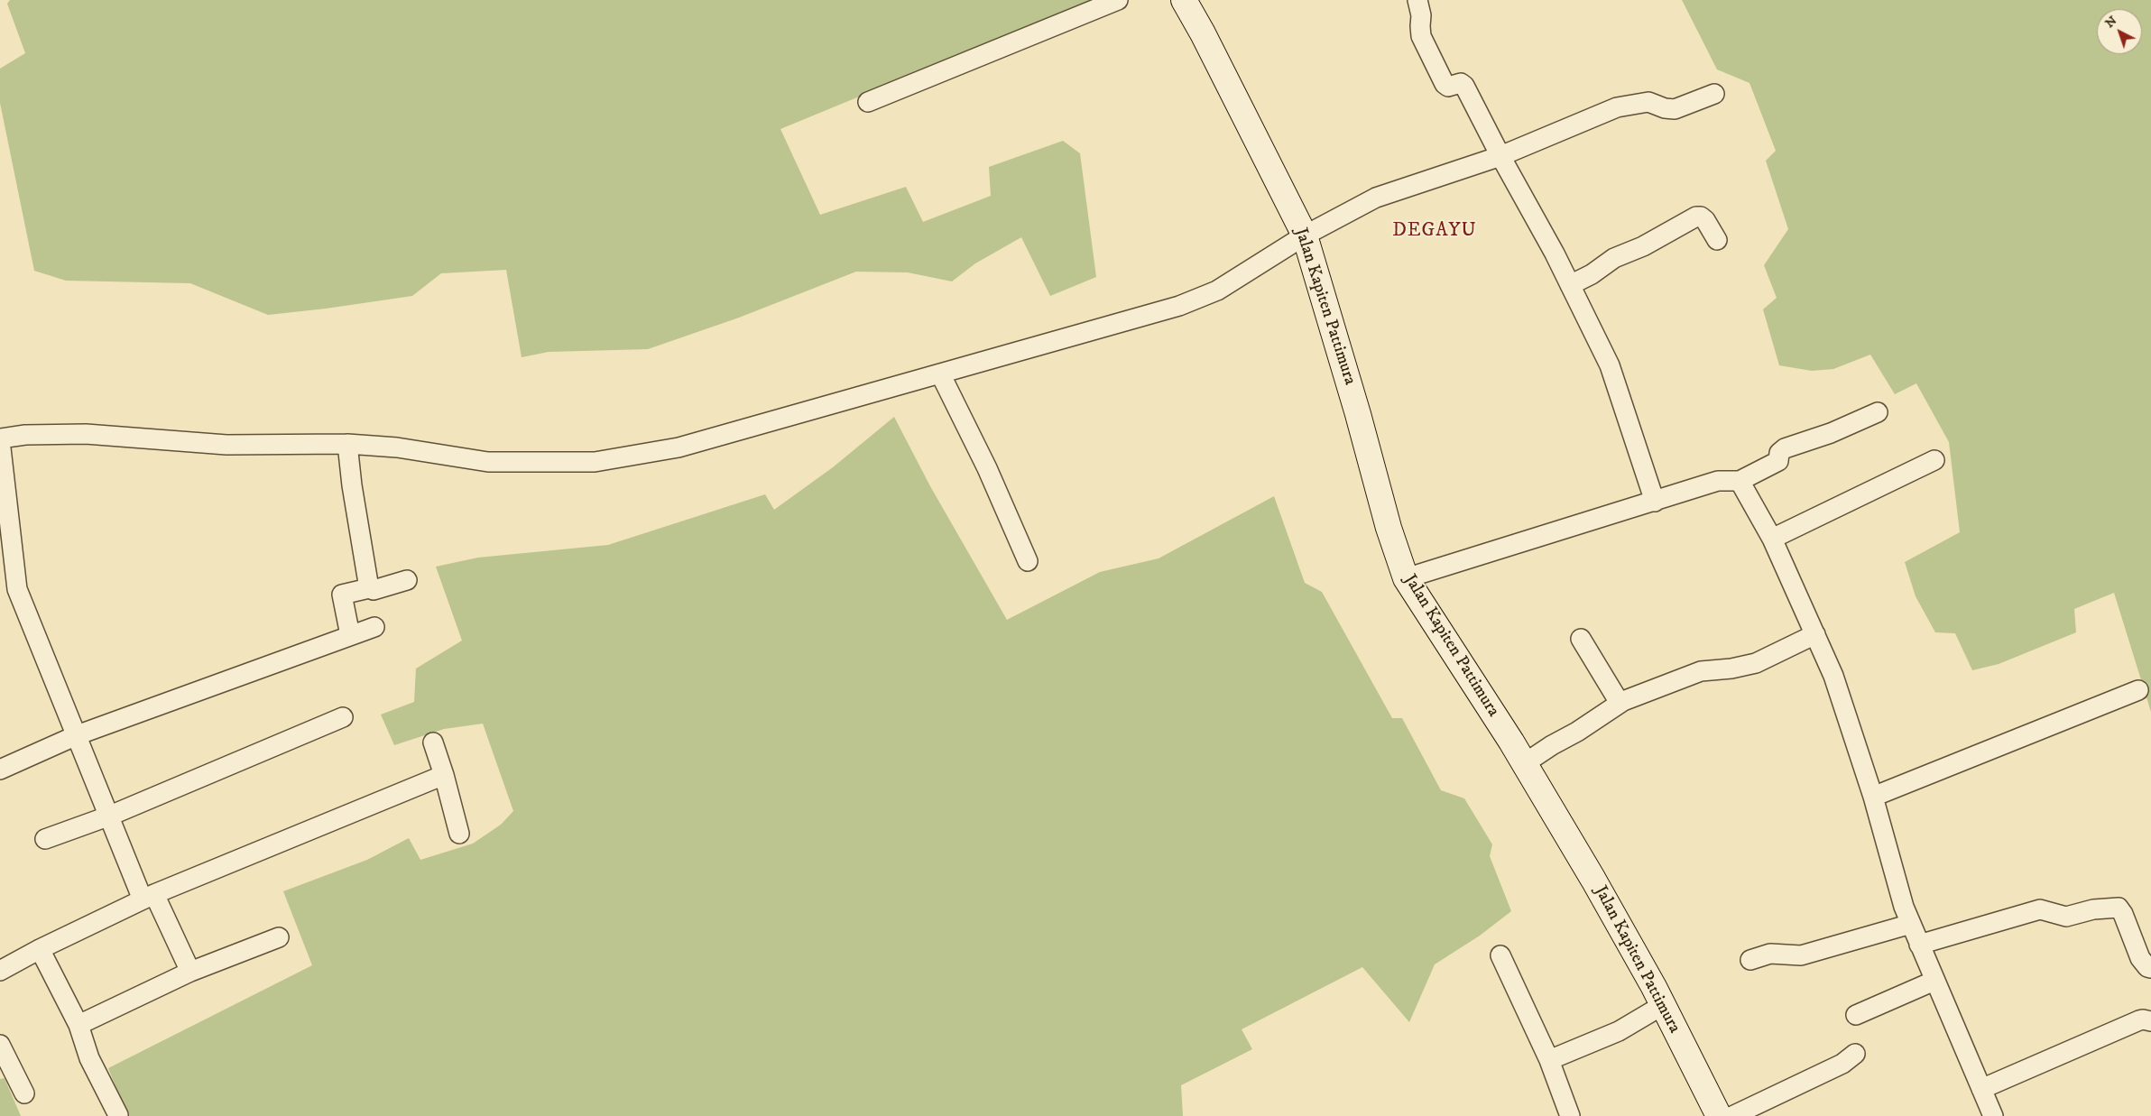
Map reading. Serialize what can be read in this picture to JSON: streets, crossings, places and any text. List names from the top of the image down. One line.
{"streets":{"street":["Jalan Kapiten Pattimura"]},"districts":["DEGAYU"],"north":"top left"}
